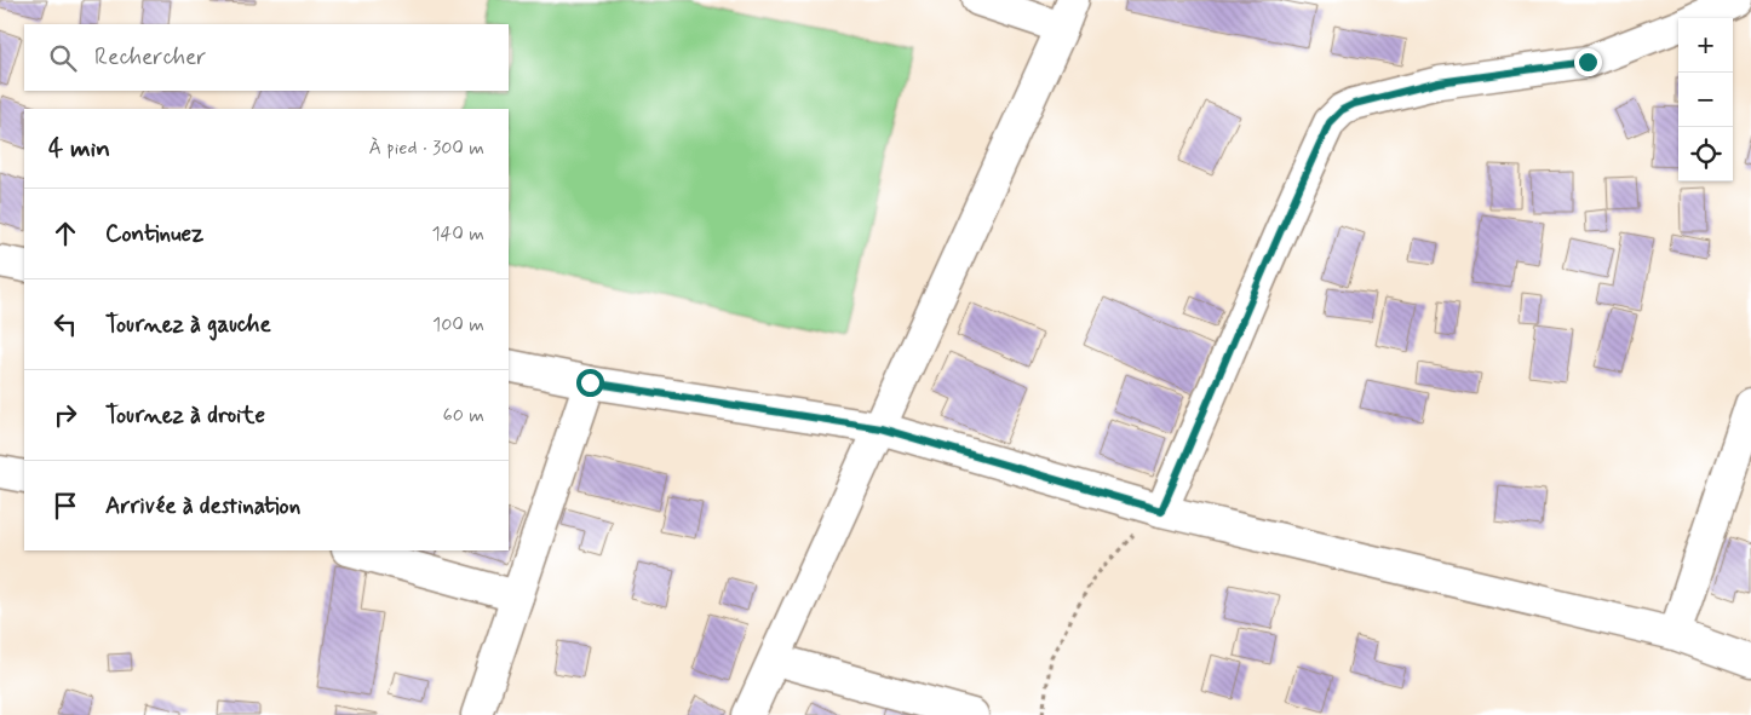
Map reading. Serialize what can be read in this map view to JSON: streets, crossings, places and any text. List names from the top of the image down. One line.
{"page":{"map_buttons":["+","−"],"search":"Rechercher","heading":["4 min","À pied · 300 m"],"list":[["Continuez","140 m"],["Tournez à gauche","100 m"],["Tournez à droite","60 m"],"Arrivée à destination"]}}
